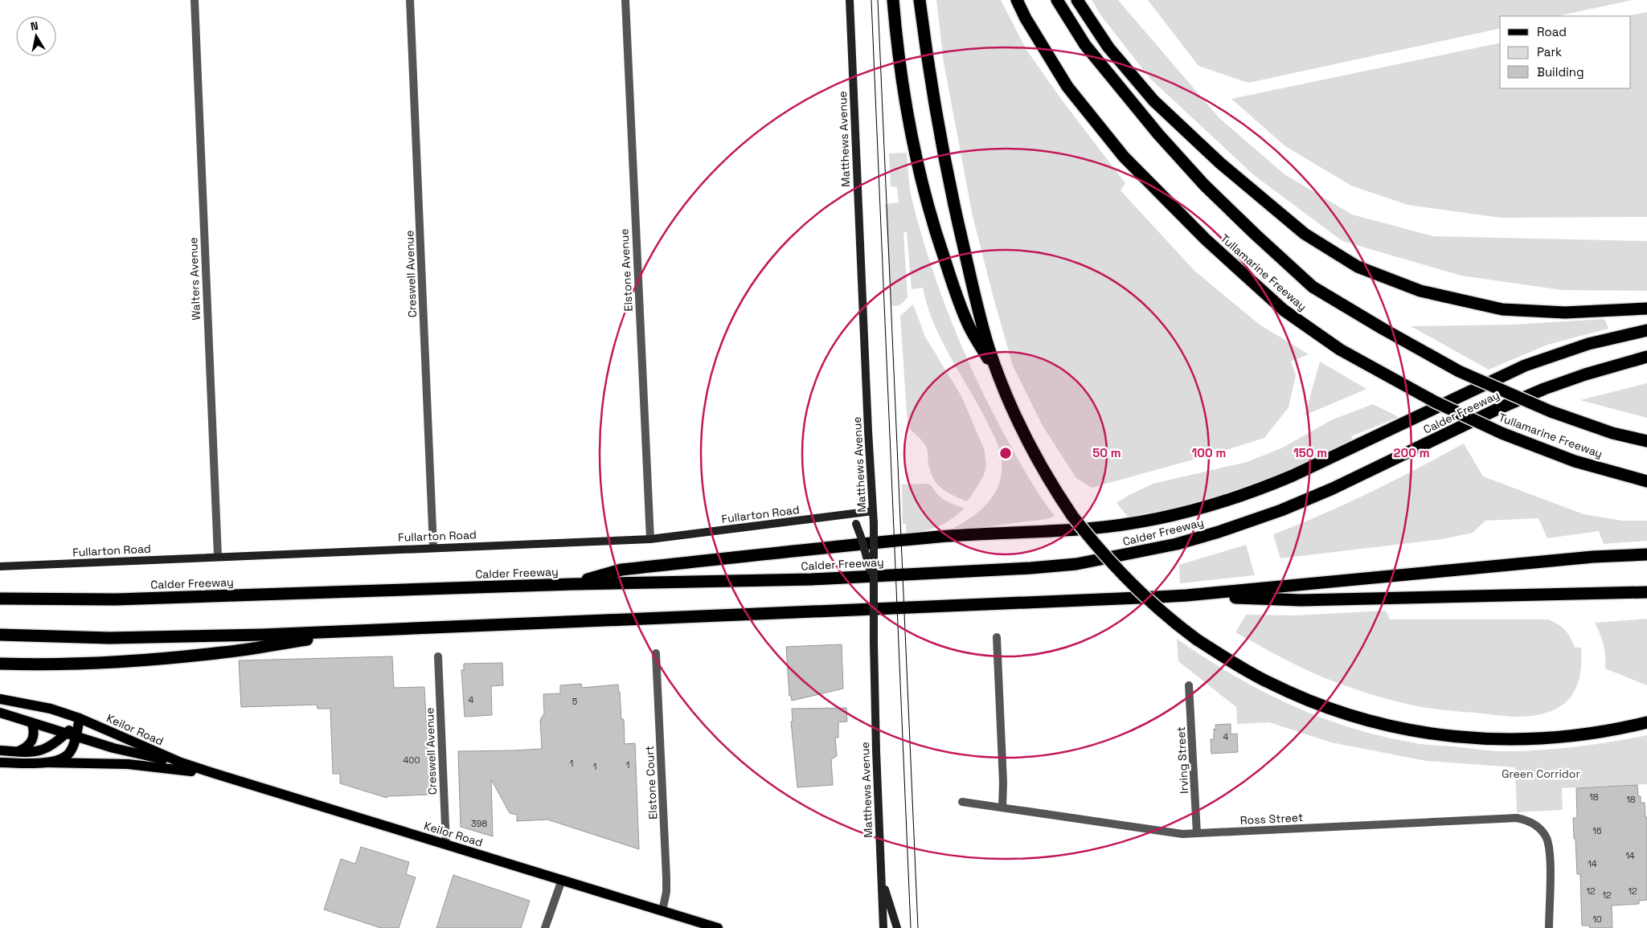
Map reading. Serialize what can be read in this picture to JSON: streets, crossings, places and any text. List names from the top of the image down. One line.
{"streets":{"highway":["Tullamarine Freeway","Calder Freeway"],"main road":["Matthews Avenue","Fullarton Road","Keilor Road"],"street":["Elstone Avenue","Creswell Avenue","Walters Avenue","Irving Street","Elstone Court","Ross Street"]},"crossings":[["Matthews Avenue","Fullarton Road"],["Elstone Avenue","Fullarton Road"],["Creswell Avenue","Fullarton Road"],["Creswell Avenue","Keilor Road"],["Walters Avenue","Fullarton Road"],["Keilor Road","Elstone Court"],["Irving Street","Ross Street"]],"parks":["Green Corridor"],"house_numbers":["4","5","4","400","1","1","1","18","18","398","16","14","14","12","12","12","10"],"legend":["Road","Park","Building"],"north":"top","rings":["50 m","100 m","150 m","200 m"]}
